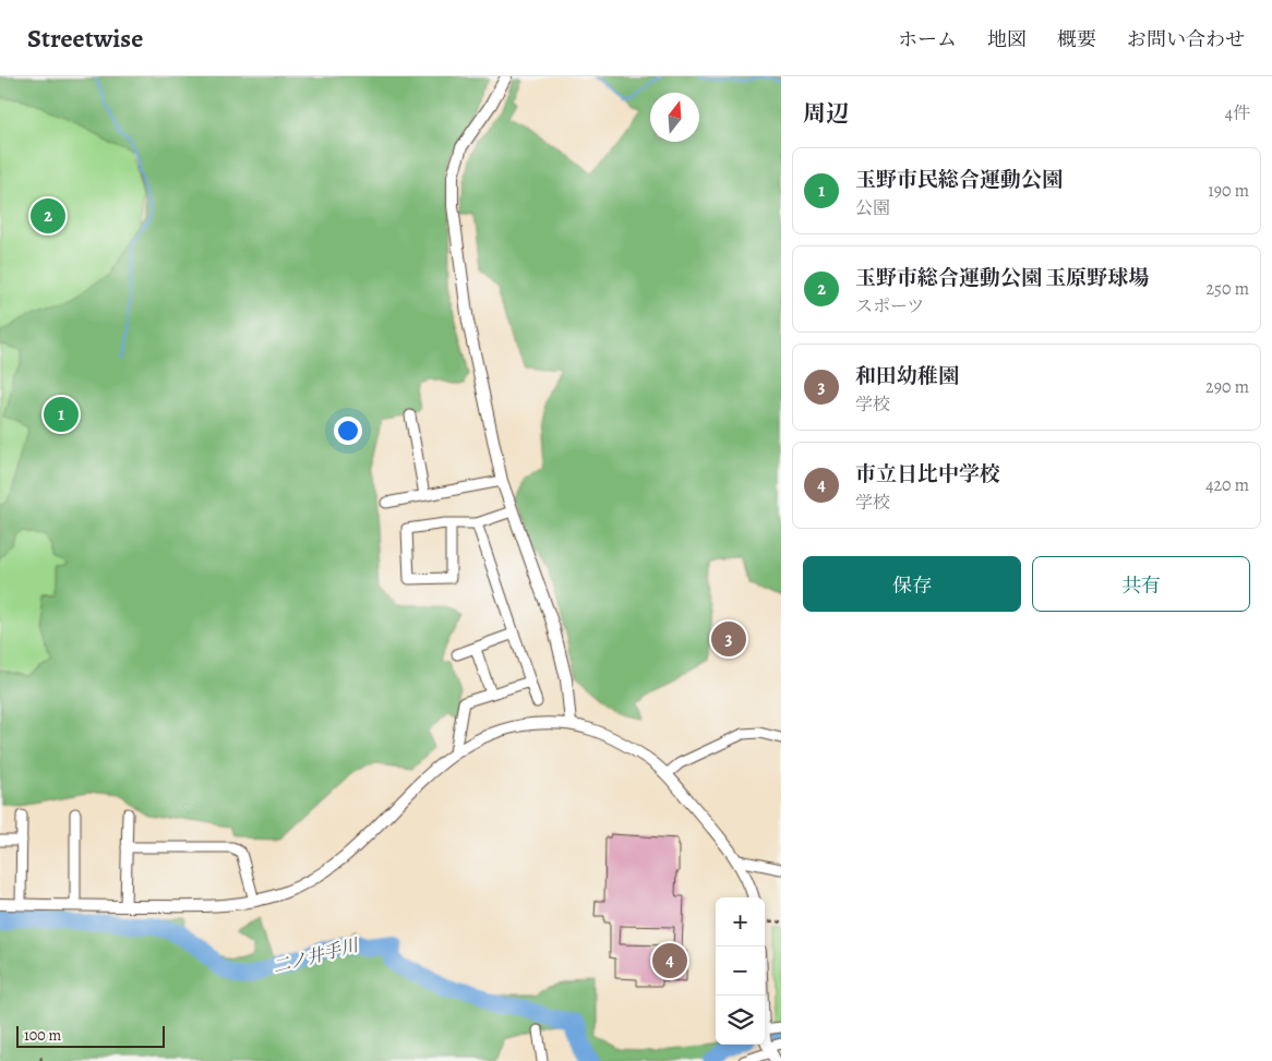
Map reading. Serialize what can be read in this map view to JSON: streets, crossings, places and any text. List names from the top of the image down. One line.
{"water":["二ノ井手川"],"scale_bar":"100 m","north":"top","page":{"header":"Streetwise","nav":["ホーム","地図","概要","お問い合わせ"],"heading":["周辺","4件"],"list":[{"mark":"1","name":"玉野市民総合運動公園","note":"公園","value":"190 m"},{"mark":"2","name":"玉野市総合運動公園 玉原野球場","note":"スポーツ","value":"250 m"},{"mark":"3","name":"和田幼稚園","note":"学校","value":"290 m"},{"mark":"4","name":"市立日比中学校","note":"学校","value":"420 m"}],"pins":["2","1","3","4"],"buttons":["保存","共有"],"map_buttons":["+","−"],"scale":"100 m"}}
